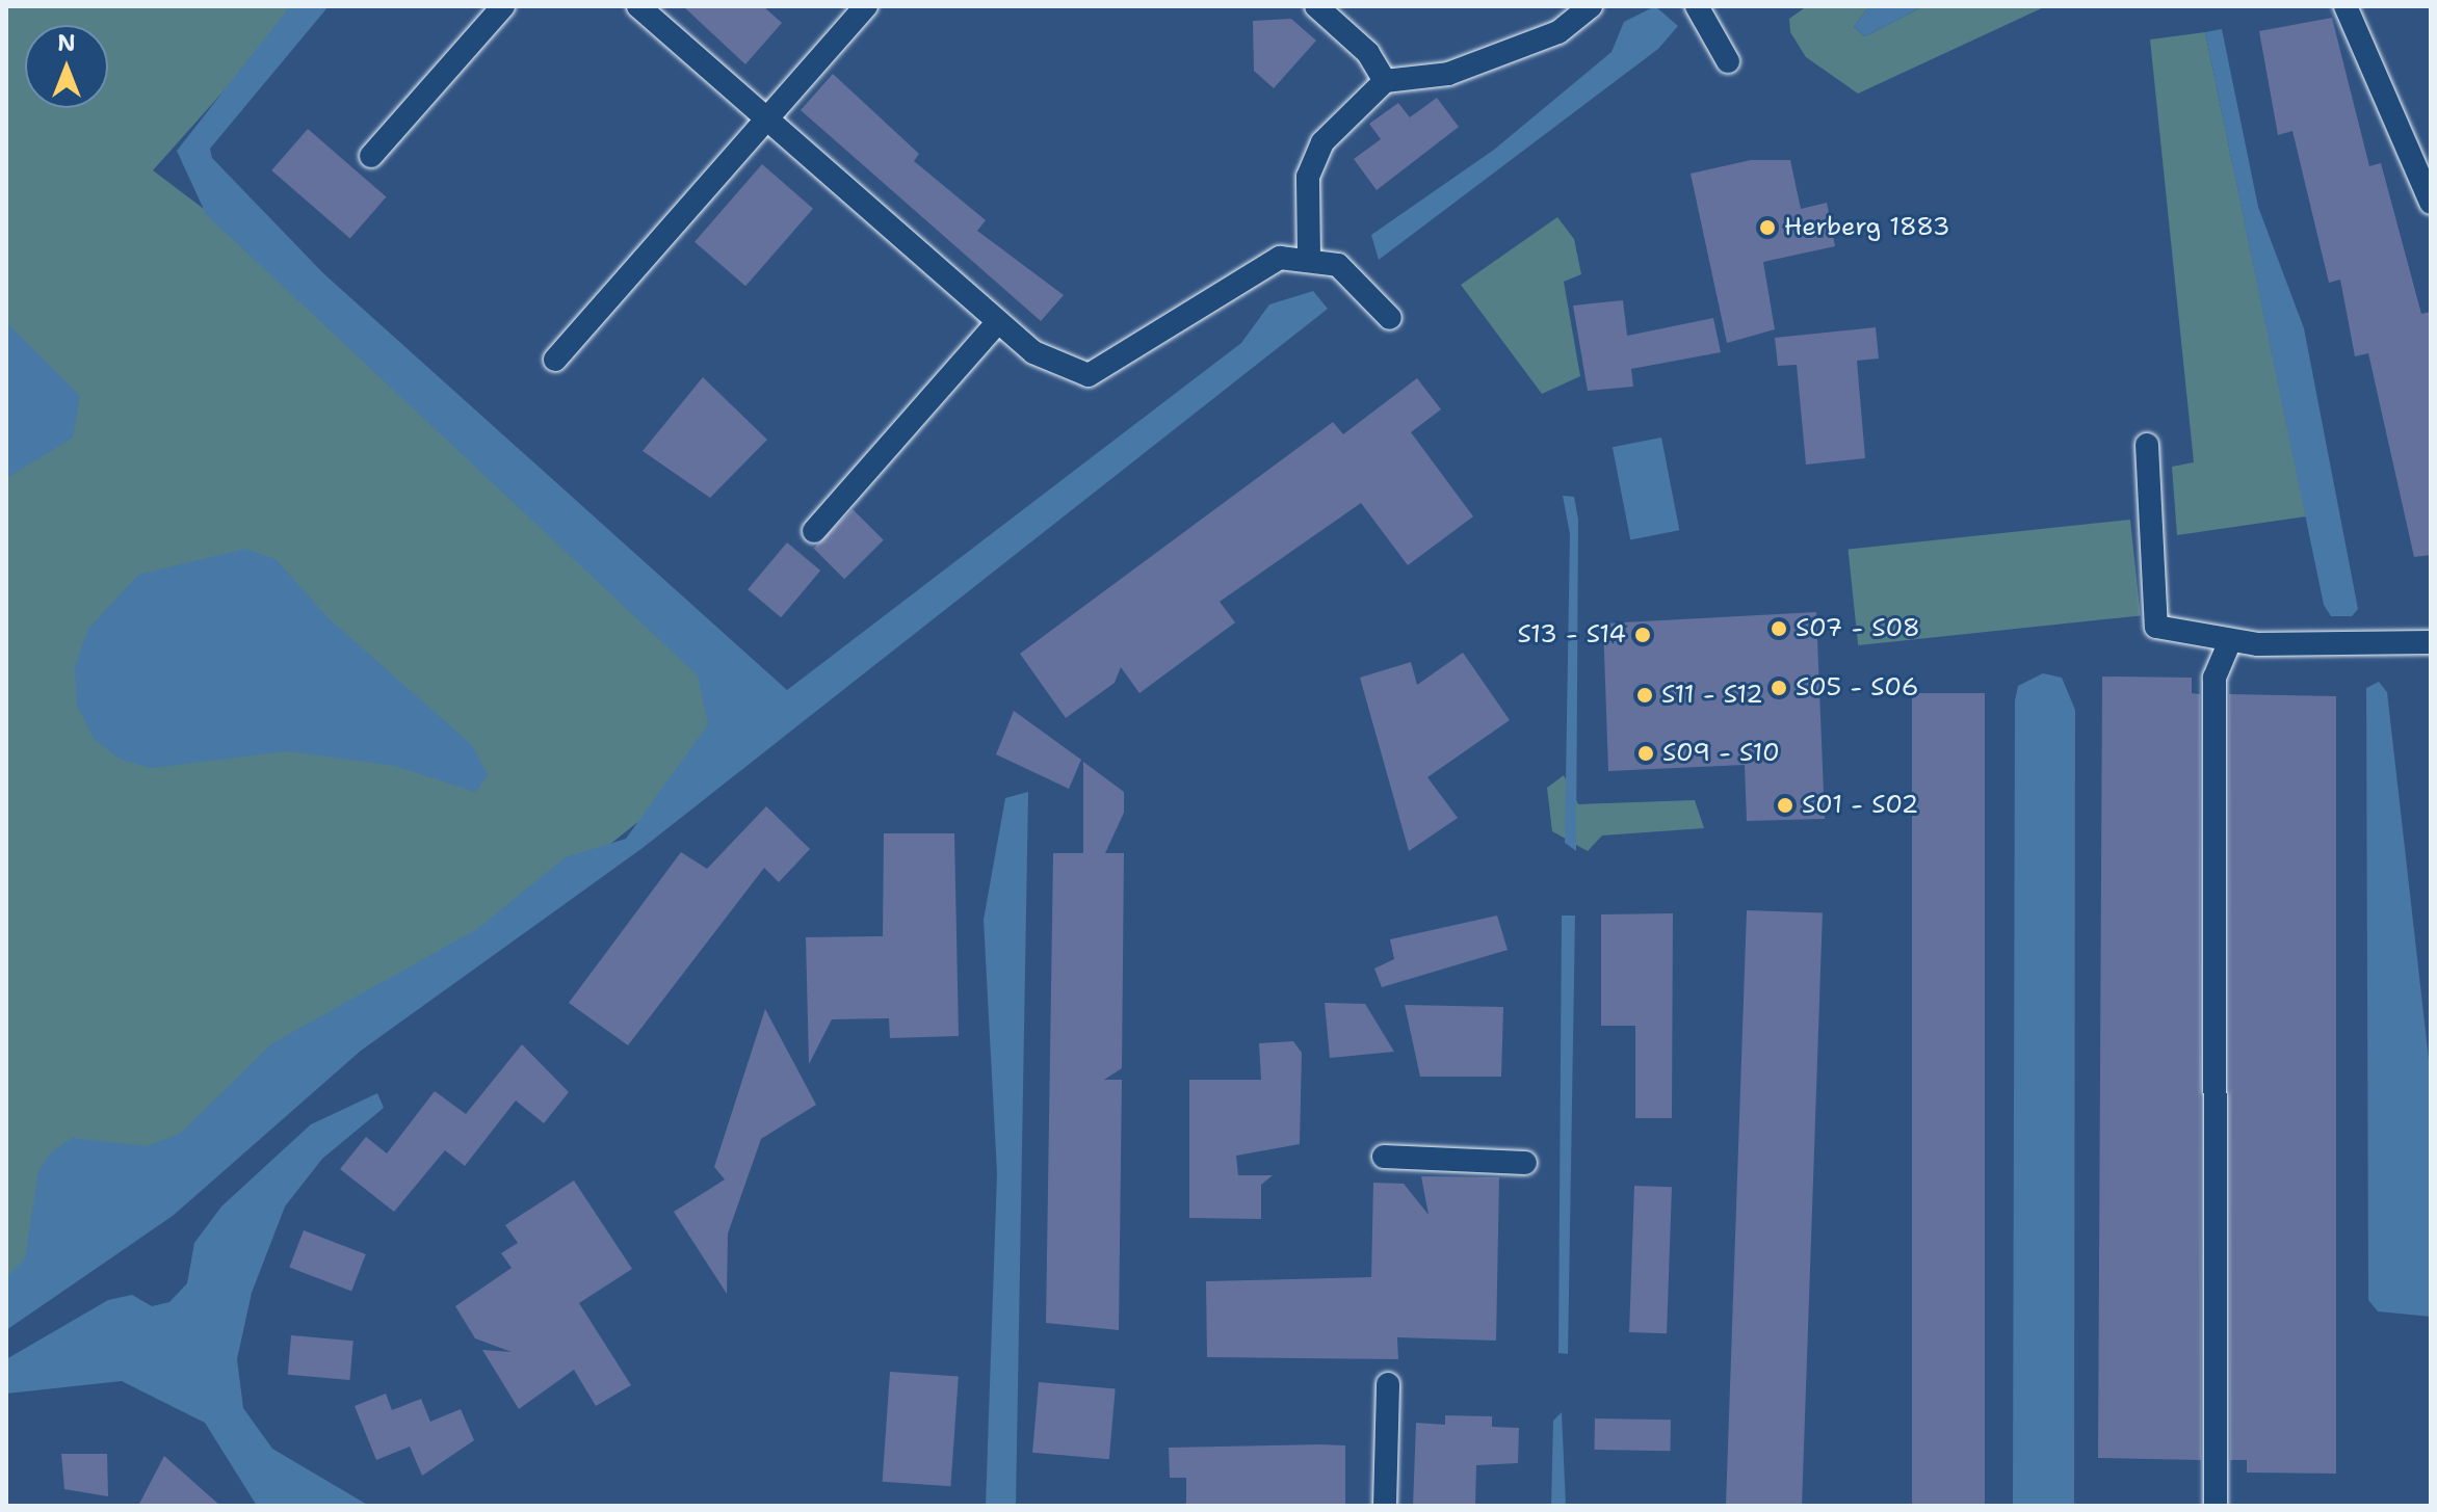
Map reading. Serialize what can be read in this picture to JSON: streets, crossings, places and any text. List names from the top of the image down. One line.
{"places":["Herberg 1883","S07 - S08","S13 - S14","S05 - S06","S11 - S12","S09 - S10","S01 - S02"],"north":"top"}
